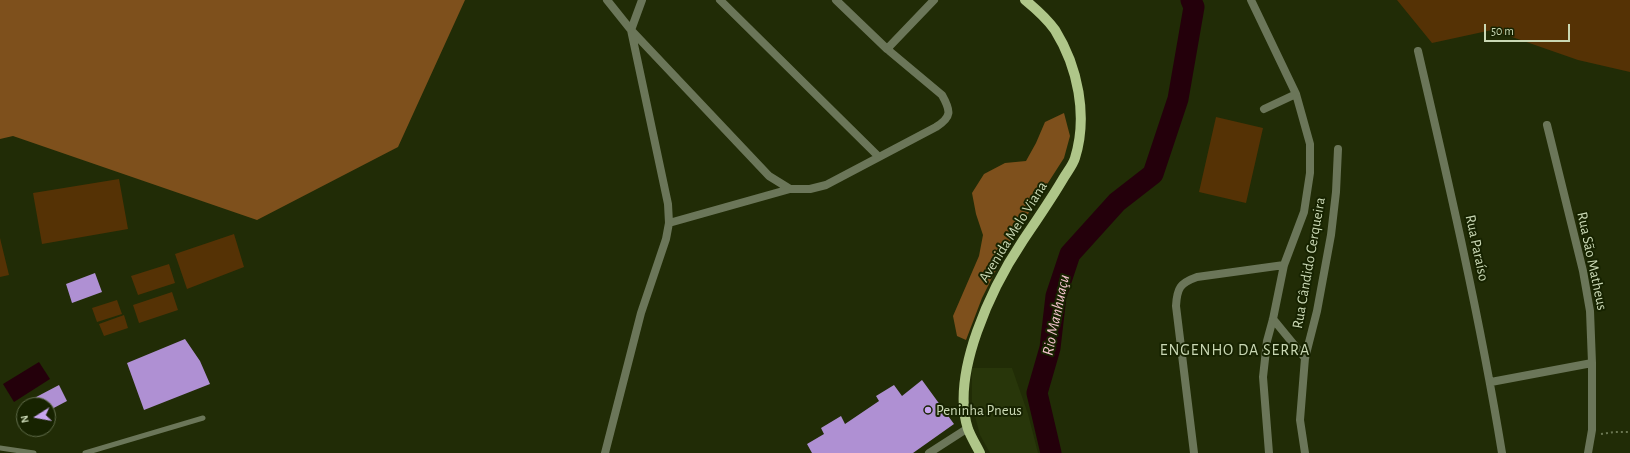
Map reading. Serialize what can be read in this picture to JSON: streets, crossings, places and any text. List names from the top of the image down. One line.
{"streets":{"main road":["Avenida Melo Viana"],"street":["Rua Paraíso","Rua São Matheus","Rua Cândido Cerqueira"]},"districts":["ENGENHO DA SERRA"],"water":["Rio Manhuaçu"],"places":["Peninha Pneus"],"scale_bar":"50 m","north":"left"}
